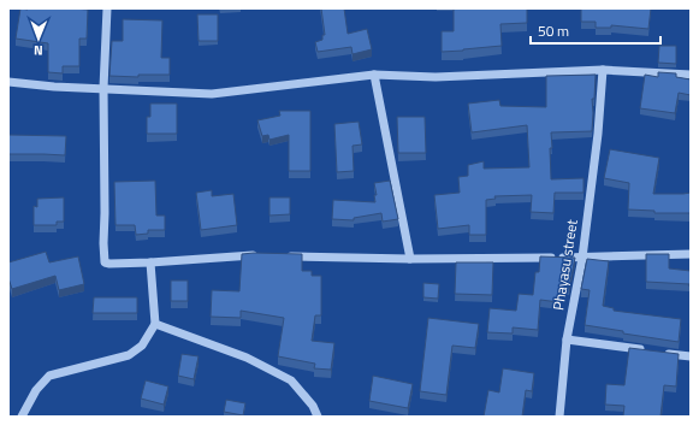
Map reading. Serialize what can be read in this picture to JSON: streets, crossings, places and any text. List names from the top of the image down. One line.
{"streets":{"street":["Phayasu street"]},"scale_bar":"50 m","north":"bottom"}
